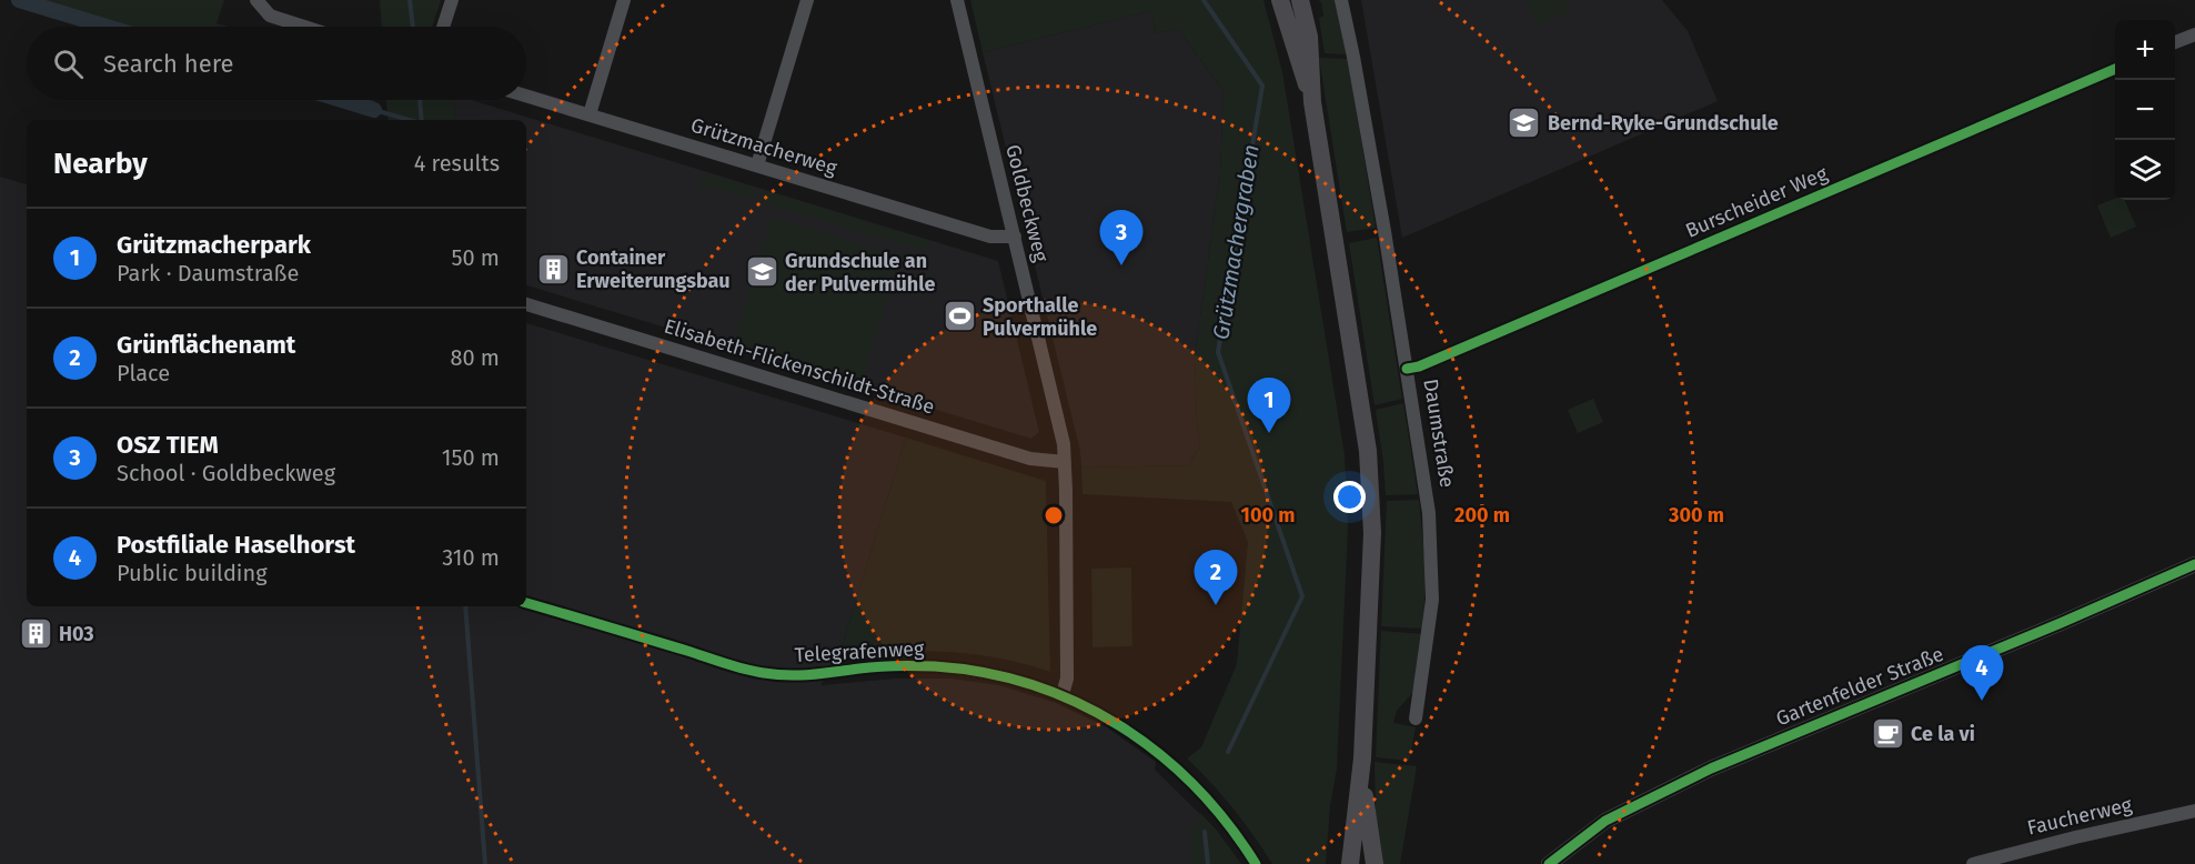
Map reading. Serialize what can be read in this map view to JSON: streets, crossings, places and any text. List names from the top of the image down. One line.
{"streets":{"street":["Grützmacherweg","Burscheider Weg","Goldbeckweg","Elisabeth-Flickenschildt-Straße","Daumstraße","Telegrafenweg","Gartenfelder Straße","Faucherweg"]},"crossings":[["Grützmacherweg","Goldbeckweg"],["Burscheider Weg","Daumstraße"],["Goldbeckweg","Elisabeth-Flickenschildt-Straße"],["Goldbeckweg","Telegrafenweg"]],"water":["Grützmachergraben"],"places":{"school or university":["Bernd-Ryke-Grundschule","Grundschule an der Pulvermühle"],"building":["Container Erweiterungsbau","H03"],"sports":["Sporthalle Pulvermühle"],"cafe":["Ce la vi"]},"page":{"map_buttons":["+","−"],"search":"Search here","heading":["Nearby","4 results"],"list":[{"mark":"1","name":"Grützmacherpark","note":"Park · Daumstraße","value":"50 m"},{"mark":"2","name":"Grünflächenamt","note":"Place","value":"80 m"},{"mark":"3","name":"OSZ TIEM","note":"School · Goldbeckweg","value":"150 m"},{"mark":"4","name":"Postfiliale Haselhorst","note":"Public building","value":"310 m"}],"pins":["3","1","2","4"]},"rings":["100 m","200 m","300 m"]}
